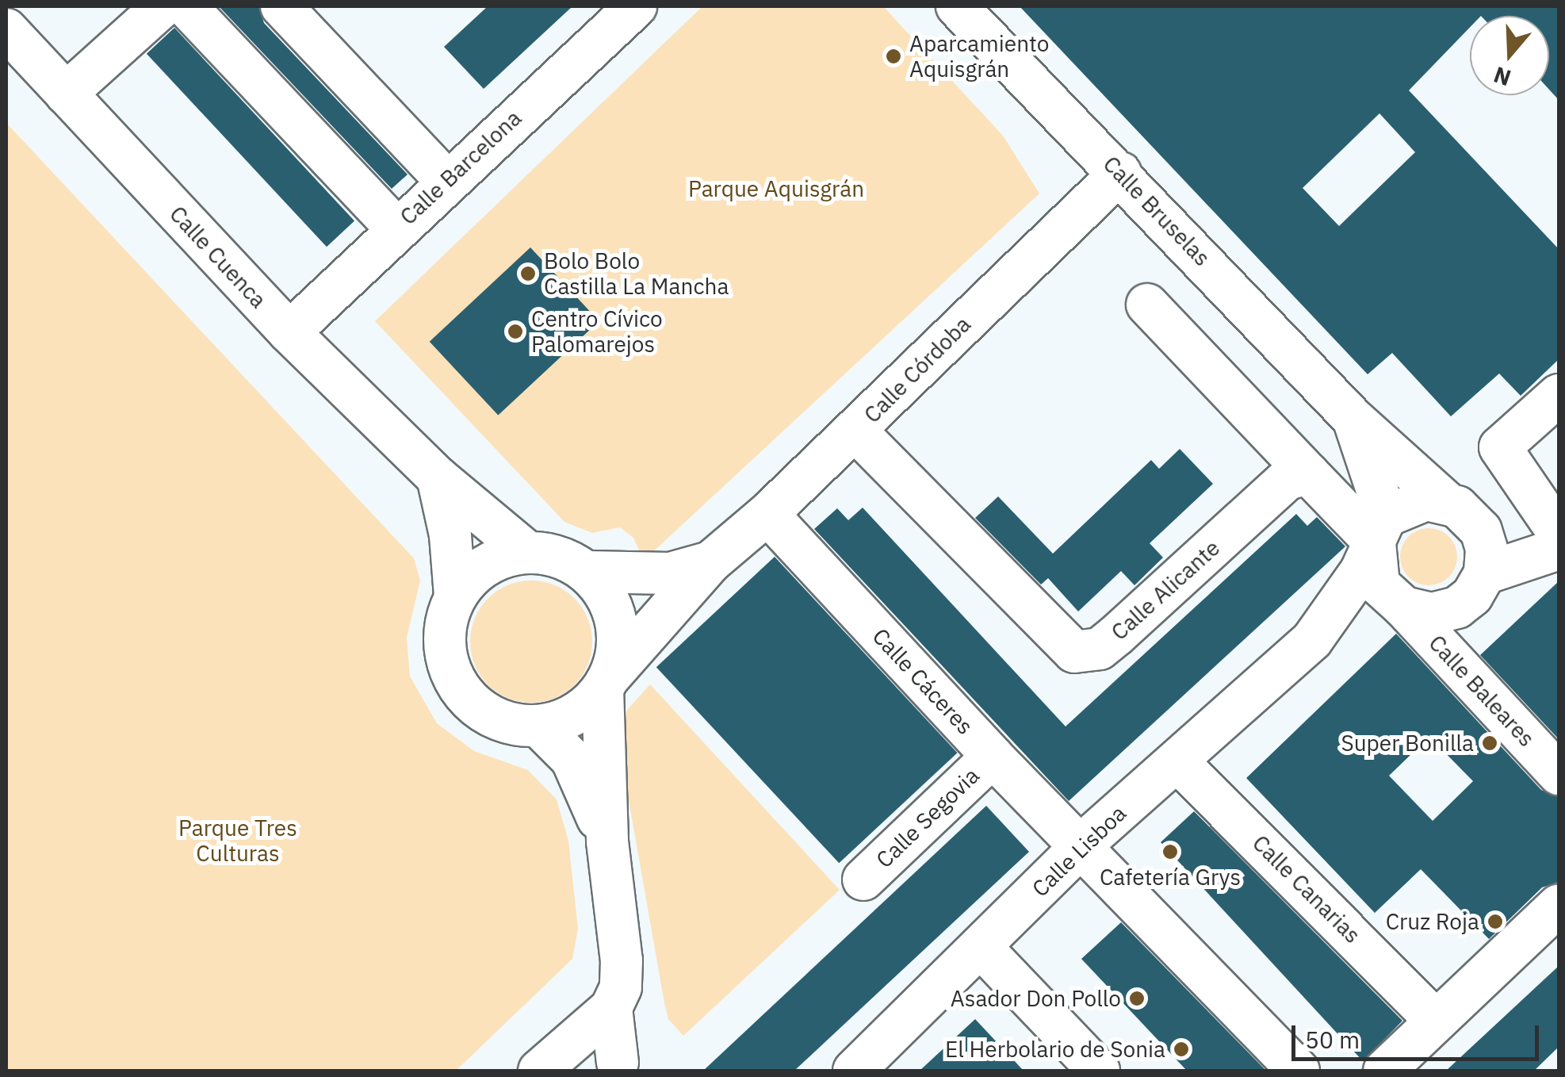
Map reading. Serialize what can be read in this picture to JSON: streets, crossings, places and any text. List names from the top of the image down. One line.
{"streets":{"street":["Calle Barcelona","Calle Bruselas","Calle Cuenca","Calle Córdoba","Calle Alicante","Calle Cáceres","Calle Baleares","Calle Segovia","Calle Lisboa","Calle Canarias"]},"crossings":[["Calle Barcelona","Calle Cuenca"],["Calle Bruselas","Calle Córdoba"],["Calle Bruselas","Calle Baleares"],["Calle Bruselas","Calle Lisboa"],["Calle Cuenca","Calle Córdoba"],["Calle Córdoba","Calle Alicante"],["Calle Córdoba","Calle Cáceres"],["Calle Cáceres","Calle Segovia"],["Calle Cáceres","Calle Lisboa"],["Calle Baleares","Calle Lisboa"],["Calle Lisboa","Calle Canarias"]],"parks":["Parque Aquisgrán","Parque Tres Culturas"],"places":["Aparcamiento Aquisgrán","Bolo Bolo Castilla La Mancha","Centro Cívico Palomarejos","Super Bonilla","Cafetería Grys","Cruz Roja","Asador Don Pollo","El Herbolario de Sonia"],"scale_bar":"50 m","north":"bottom"}
